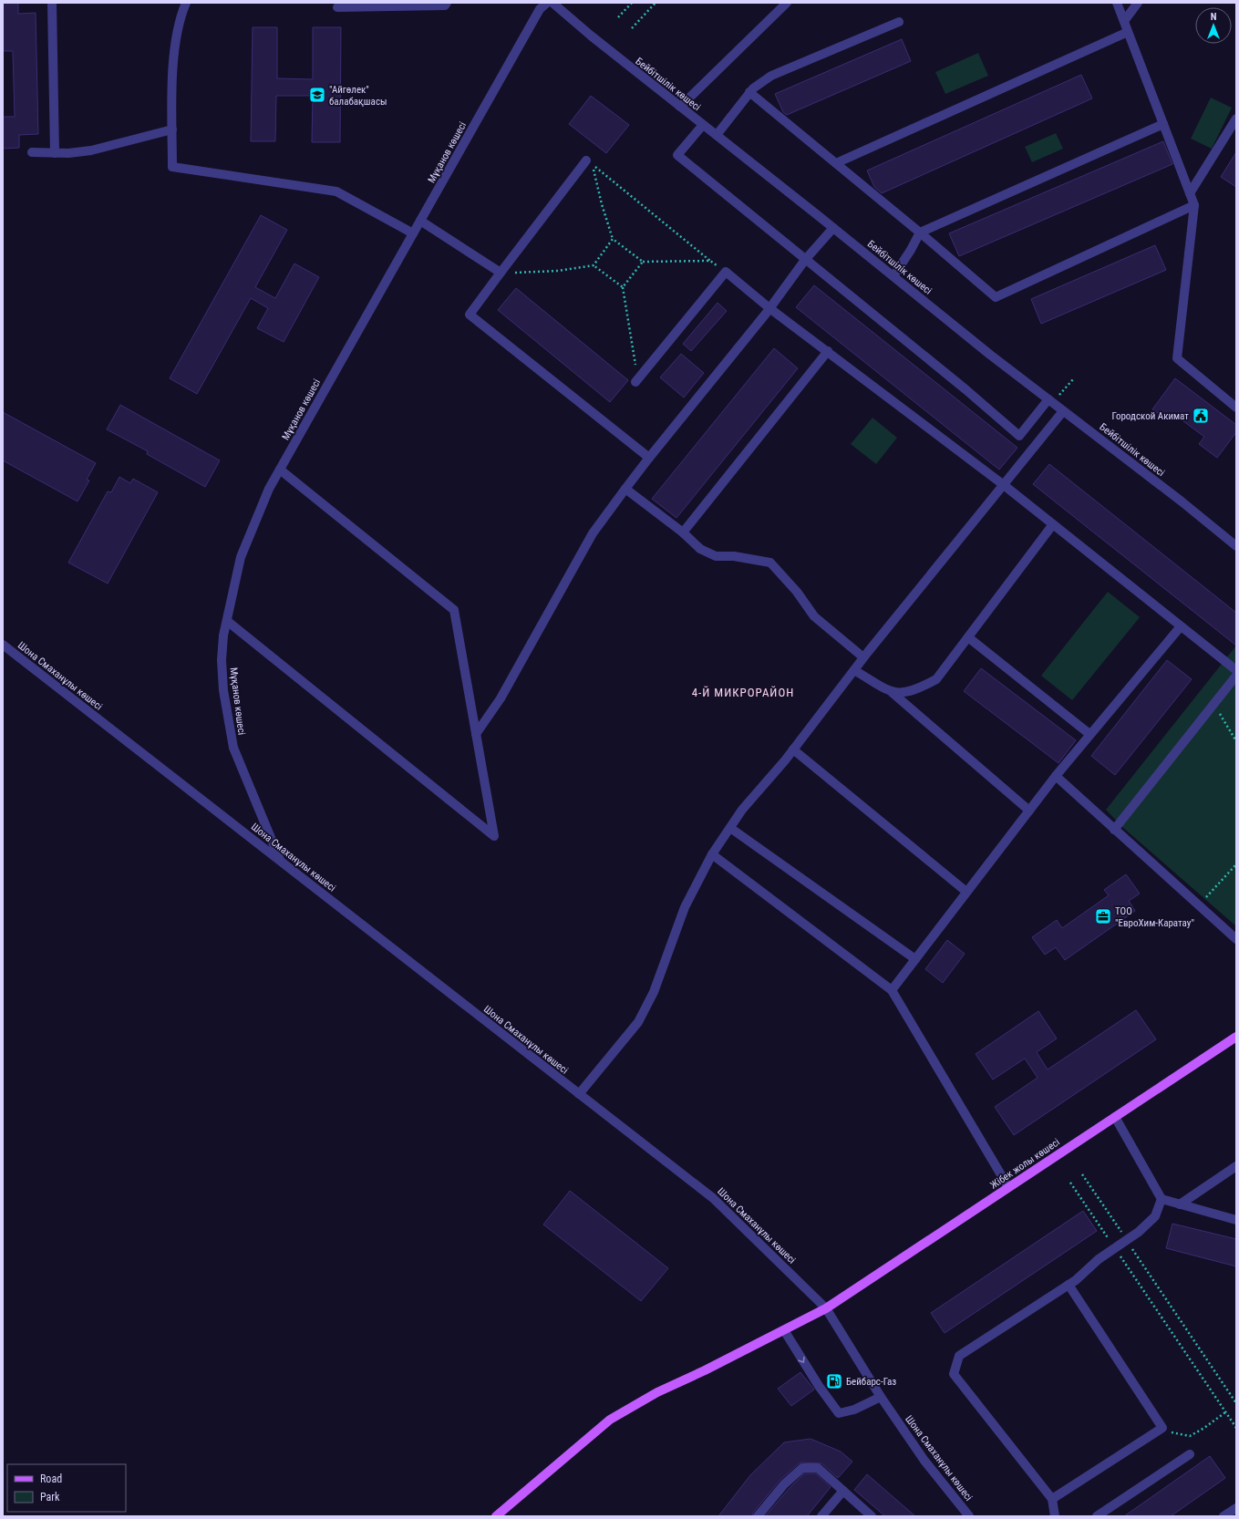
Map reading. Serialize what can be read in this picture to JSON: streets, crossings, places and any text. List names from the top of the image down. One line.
{"streets":{"main road":["Жібек жолы көшесі"],"street":["Бейбітшілік көшесі","Мұқанов көшесі","Шона Смаханұлы көшесі"]},"crossings":[["Мұқанов көшесі","Шона Смаханұлы көшесі"],["Шона Смаханұлы көшесі","Жібек жолы көшесі"]],"districts":["4-Й МИКРОРАЙОН"],"places":{"school or university":["\"Айгөлек\" балабақшасы"],"public building":["Городской Акимат"],"office":["ТОО \"ЕвроХим-Каратау\""],"fuel station":["Бейбарс-Газ"]},"legend":["Road","Park"],"north":"top"}
